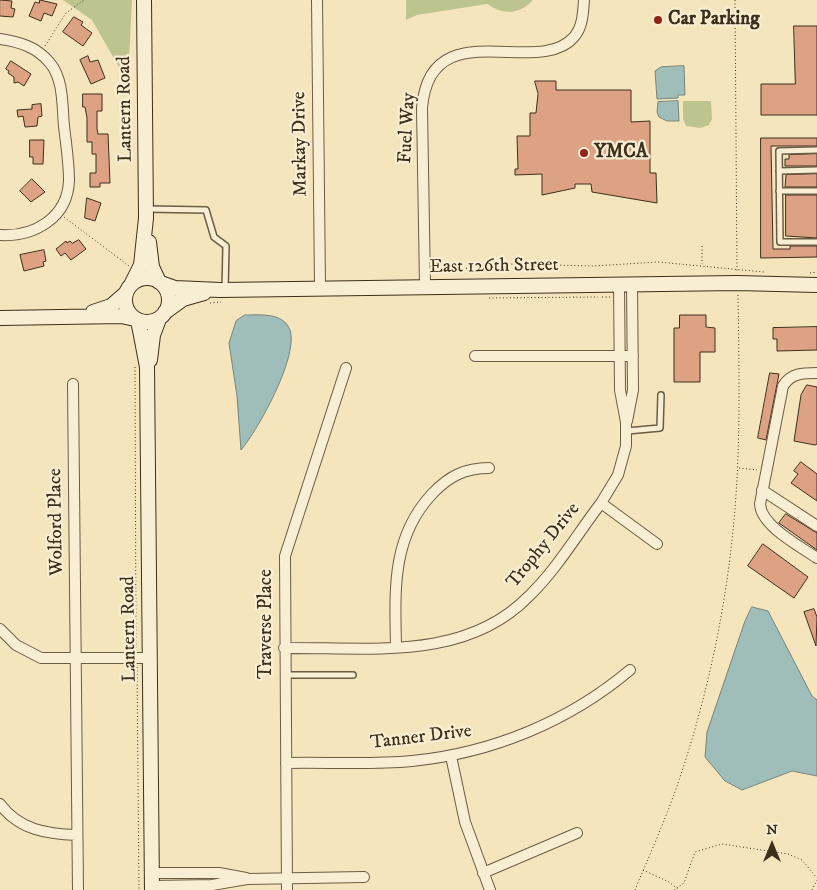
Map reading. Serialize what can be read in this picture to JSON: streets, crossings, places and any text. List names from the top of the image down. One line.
{"streets":{"main road":["Lantern Road","East 126th Street"],"street":["Fuel Way","Markay Drive","Wolford Place","Trophy Drive","Traverse Place","Tanner Drive"]},"crossings":[["Lantern Road","East 126th Street"],["Fuel Way","East 126th Street"],["Markay Drive","East 126th Street"],["East 126th Street","Trophy Drive"],["Trophy Drive","Traverse Place"],["Traverse Place","Tanner Drive"]],"places":["Car Parking","YMCA"],"north":"top"}
